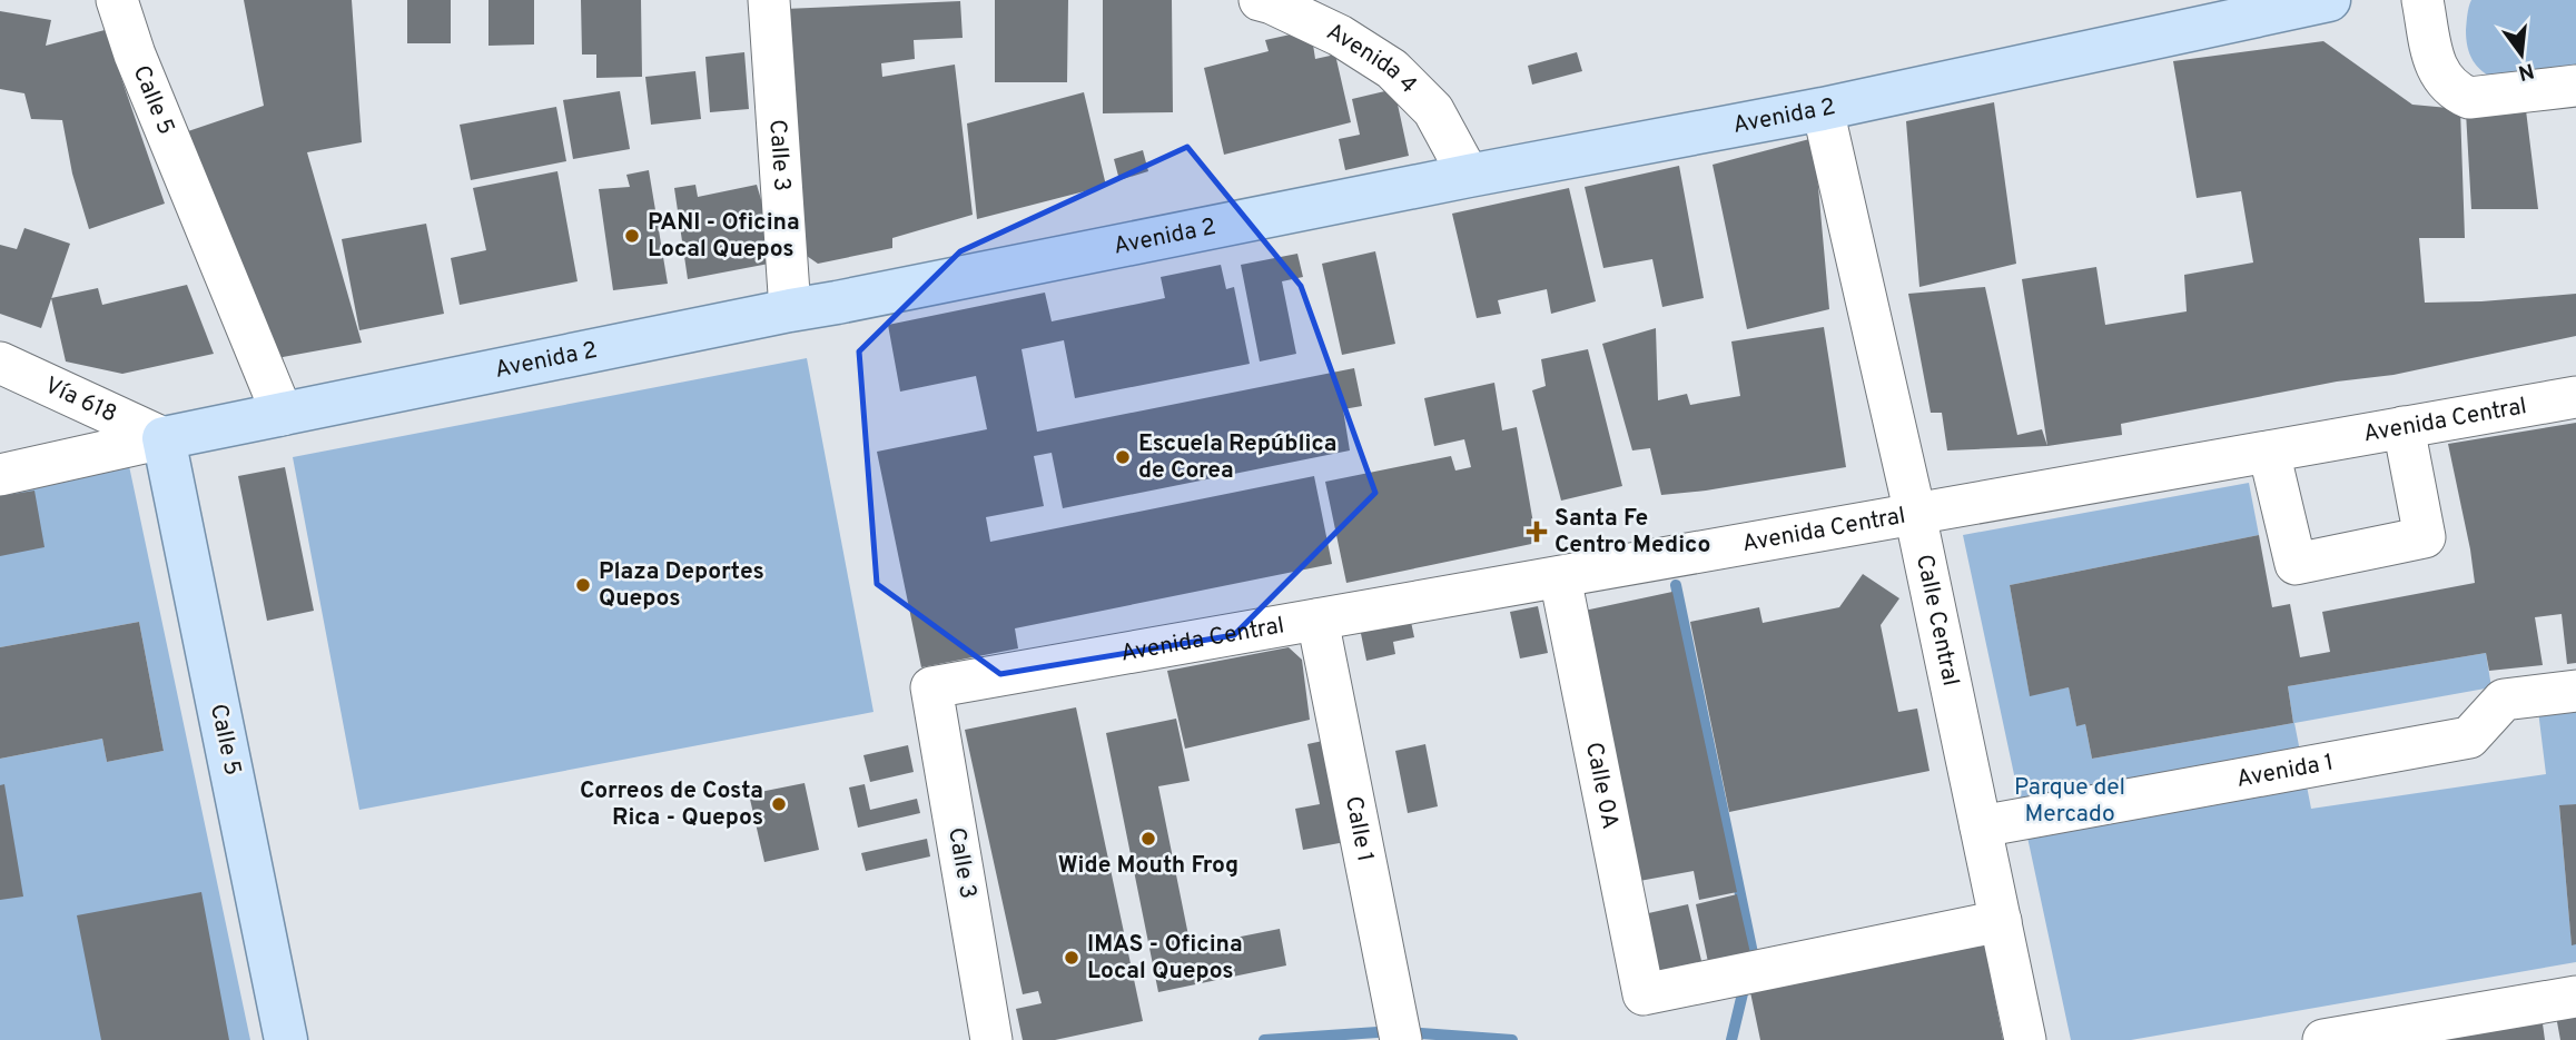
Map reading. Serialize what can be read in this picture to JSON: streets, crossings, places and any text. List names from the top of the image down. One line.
{"streets":{"main road":["Calle 5","Avenida 2"],"street":["Avenida 4","Calle 3","Vía 618","Avenida Central","Calle Central","Avenida 1","Calle 0A","Calle 1"]},"crossings":[["Avenida 4","Avenida 2"],["Calle 5","Avenida 2"],["Calle 5","Vía 618"],["Avenida 2","Calle 3"],["Avenida 2","Vía 618"],["Avenida 2","Calle Central"],["Calle 3","Avenida Central"],["Avenida Central","Calle Central"],["Avenida Central","Calle 0A"],["Avenida Central","Calle 1"],["Calle Central","Avenida 1"],["Calle Central","Calle 0A"]],"parks":["Parque del Mercado"],"places":{"other":["PANI - Oficina Local Quepos","Escuela República de Corea","Plaza Deportes Quepos","Correos de Costa Rica - Quepos","Wide Mouth Frog","IMAS - Oficina Local Quepos"],"health":["Santa Fe Centro Medico"]},"north":"bottom"}
